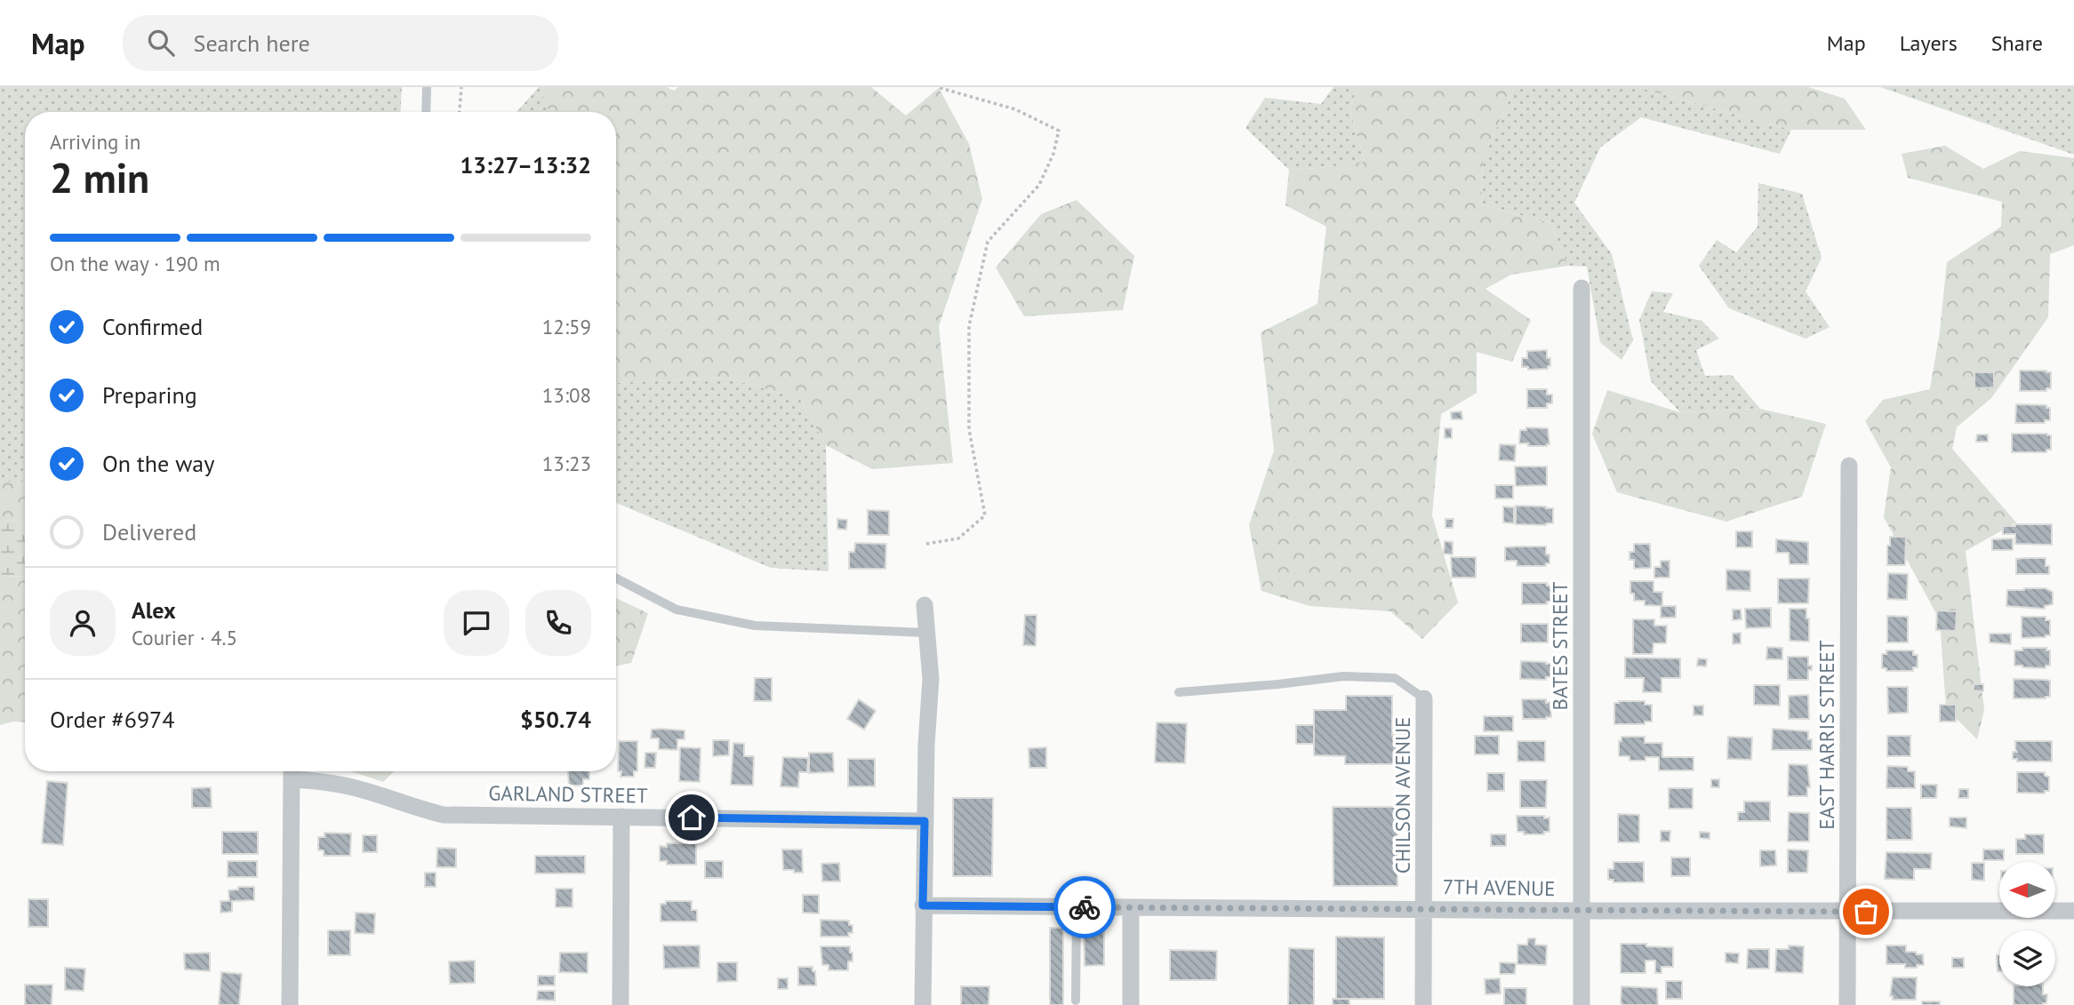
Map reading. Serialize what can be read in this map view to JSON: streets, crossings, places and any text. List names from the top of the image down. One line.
{"streets":{"street":["BATES STREET","EAST HARRIS STREET","GARLAND STREET","CHILSON AVENUE","7TH AVENUE"]},"crossings":[["BATES STREET","7TH AVENUE"],["EAST HARRIS STREET","7TH AVENUE"],["CHILSON AVENUE","7TH AVENUE"]],"north":"left","page":{"header":"Map","search":"Search here","nav":["Map","Layers","Share"],"heading":["2 min","Arriving in","13:27–13:32"],"panel":["Alex","Courier · 4.5","Order #6974","$50.74"],"bar":"On the way · 190 m","list":[["Confirmed","12:59"],["Preparing","13:08"],["On the way","13:23"],"Delivered"]}}
